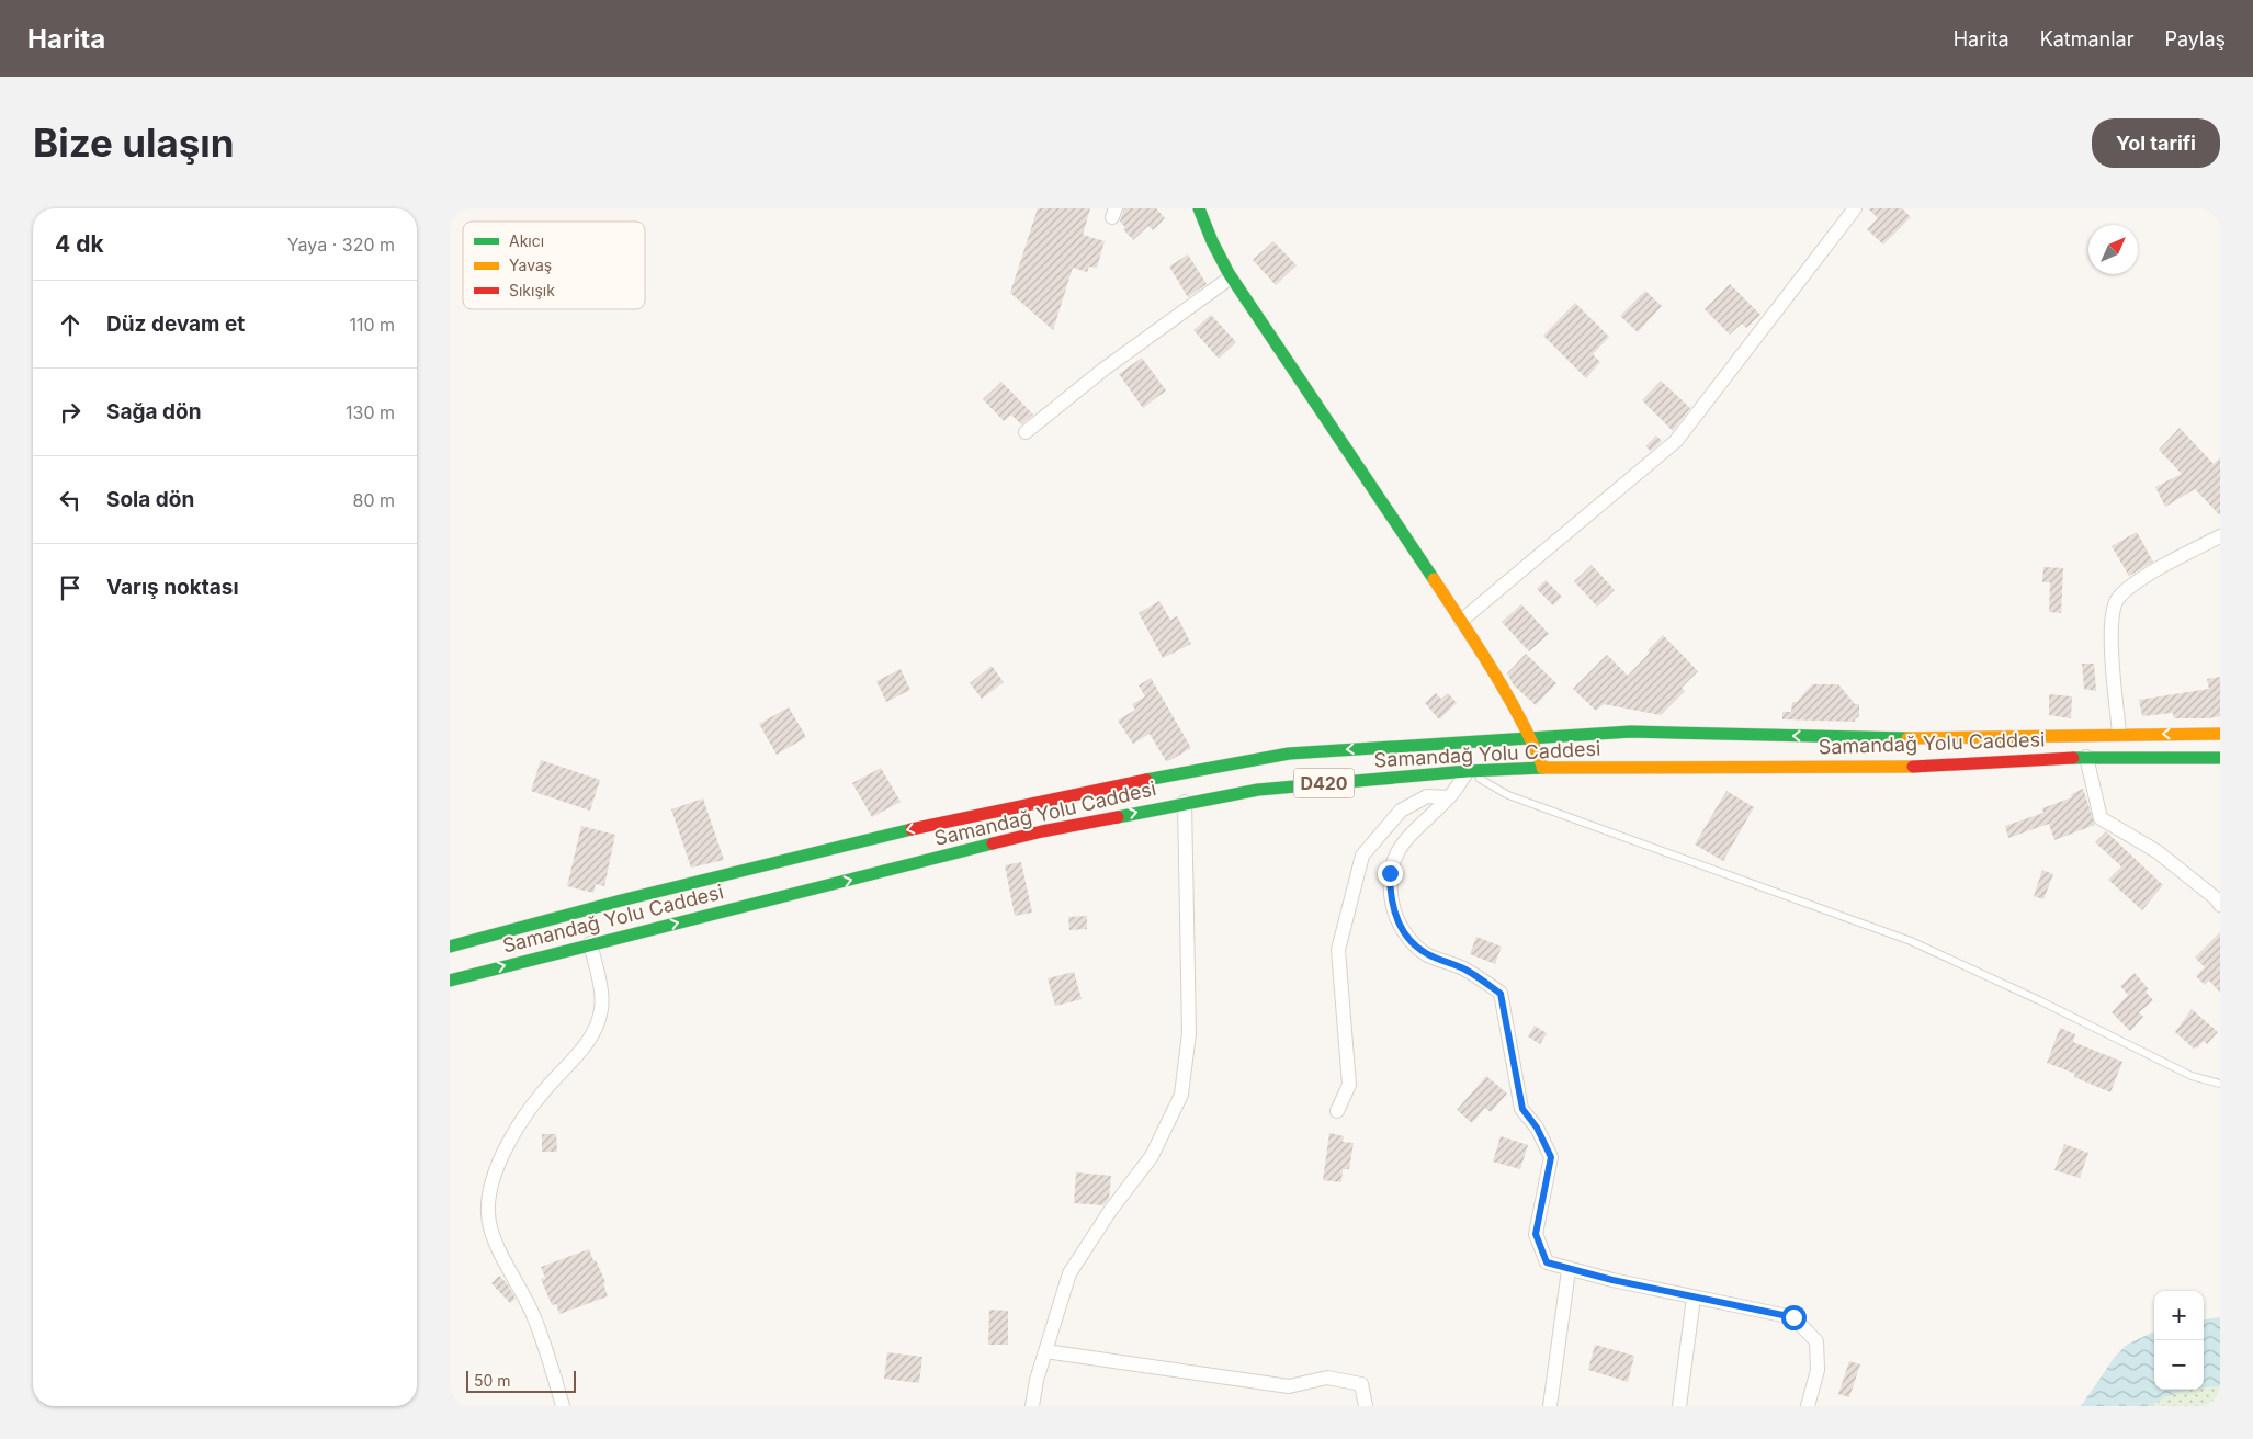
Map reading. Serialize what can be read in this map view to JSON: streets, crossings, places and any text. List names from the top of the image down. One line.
{"streets":{"main road":["Samandağ Yolu Caddesi","D420"]},"legend":["Akıcı","Yavaş","Sıkışık"],"scale_bar":"50 m","north":"top right","page":{"header":"Harita","nav":["Harita","Katmanlar","Paylaş"],"buttons":"Yol tarifi","title":"Bize ulaşın","heading":["4 dk","Yaya · 320 m"],"list":[["Düz devam et","110 m"],["Sağa dön","130 m"],["Sola dön","80 m"],"Varış noktası"],"map_buttons":["+","−"],"scale":"50 m"}}
